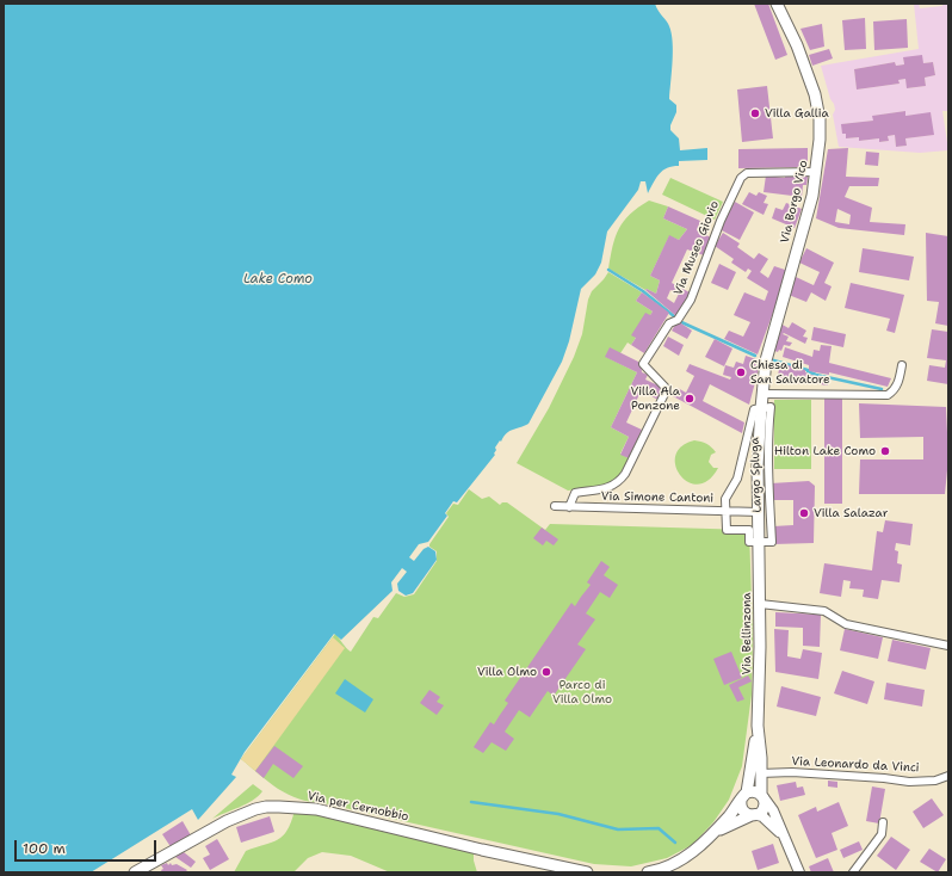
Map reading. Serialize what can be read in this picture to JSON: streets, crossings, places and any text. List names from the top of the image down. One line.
{"streets":{"main road":["Via Borgo Vico","Largo Spluga","Via Bellinzona","Via per Cernobbio"],"street":["Via Museo Giovio","Via Simone Cantoni","Via Leonardo da Vinci"]},"crossings":[["Via Borgo Vico","Via Museo Giovio"],["Via Borgo Vico","Largo Spluga"],["Via Museo Giovio","Via Simone Cantoni"],["Largo Spluga","Via Simone Cantoni"],["Largo Spluga","Via Bellinzona"],["Via Bellinzona","Via Leonardo da Vinci"]],"water":["Lake Como"],"parks":["Parco di Villa Olmo"],"places":["Villa Gallia","Chiesa di San Salvatore","Villa Ala Ponzone","Hilton Lake Como","Villa Salazar","Villa Olmo"],"scale_bar":"100 m"}
